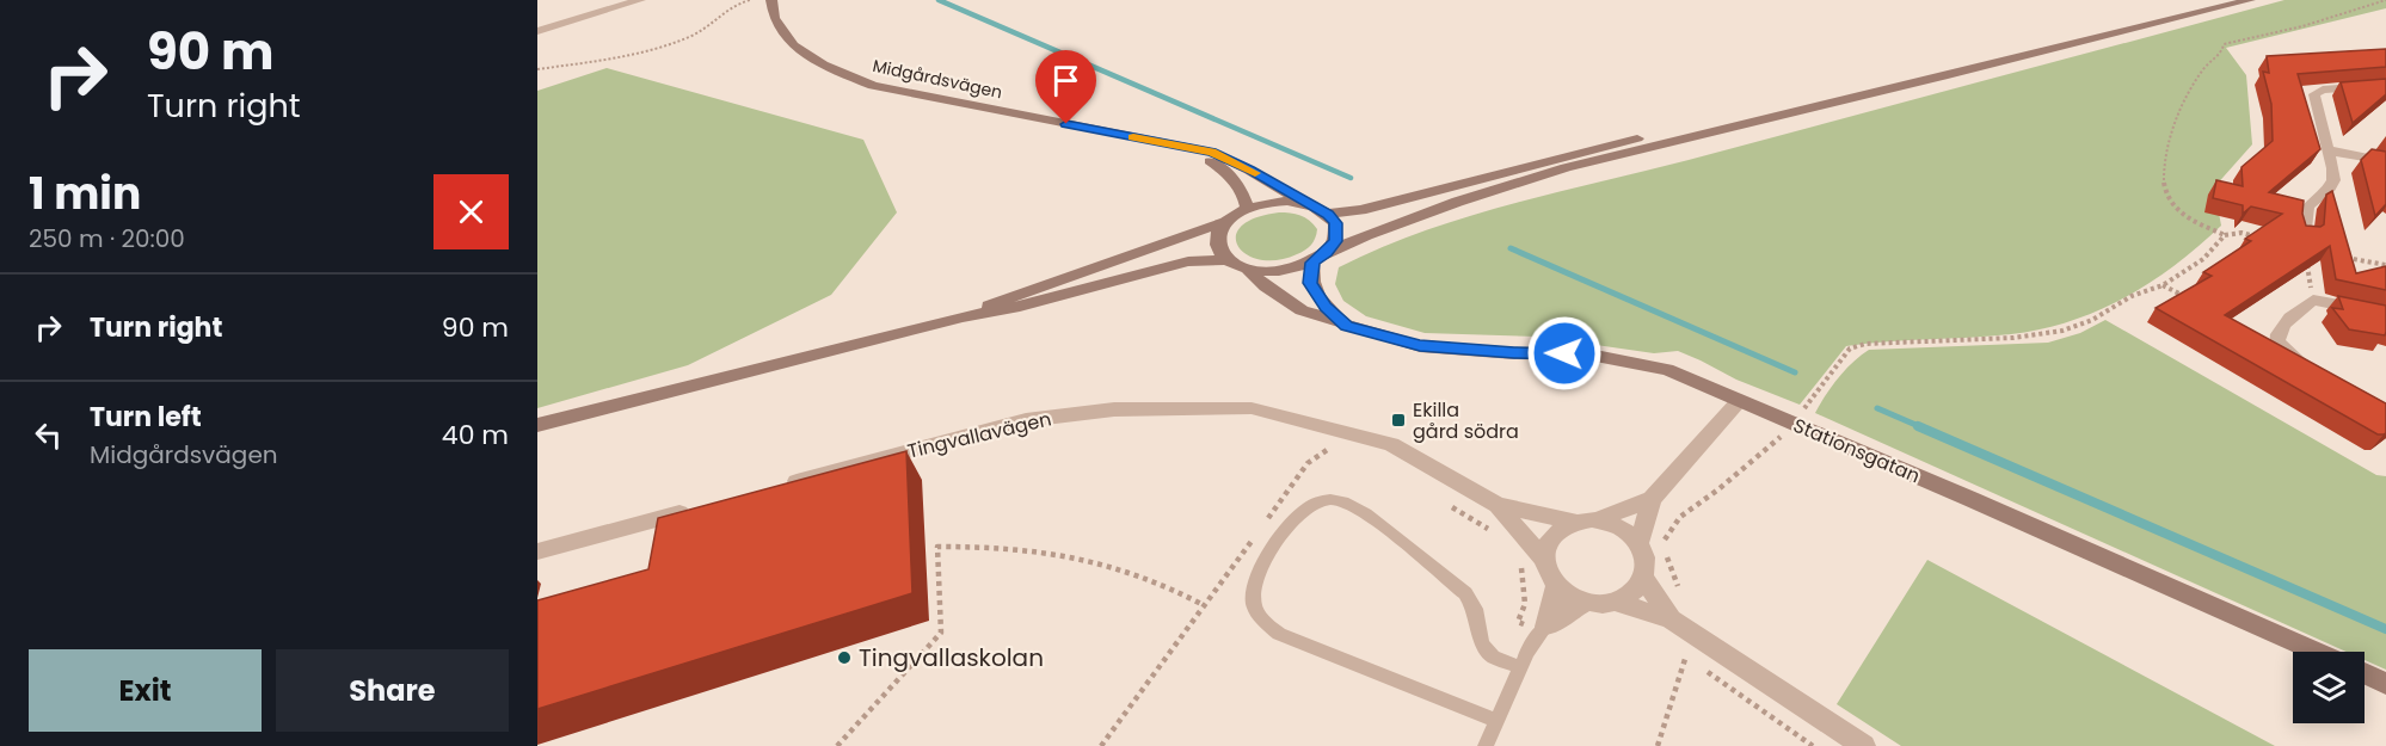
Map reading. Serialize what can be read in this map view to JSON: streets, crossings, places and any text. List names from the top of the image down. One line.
{"streets":{"main road":["Midgårdsvägen","Stationsgatan"],"street":["Tingvallavägen"]},"crossings":[["Midgårdsvägen","Stationsgatan"]],"places":{"transit":["Ekilla gård södra"],"other":["Tingvallaskolan"]},"page":{"turn":["90 m","Turn right"],"heading":["1 min","250 m · 20:00"],"list":[{"name":"Turn right","value":"90 m"},{"name":"Turn left","note":"Midgårdsvägen","value":"40 m"}],"buttons":["Exit","Share"]}}
